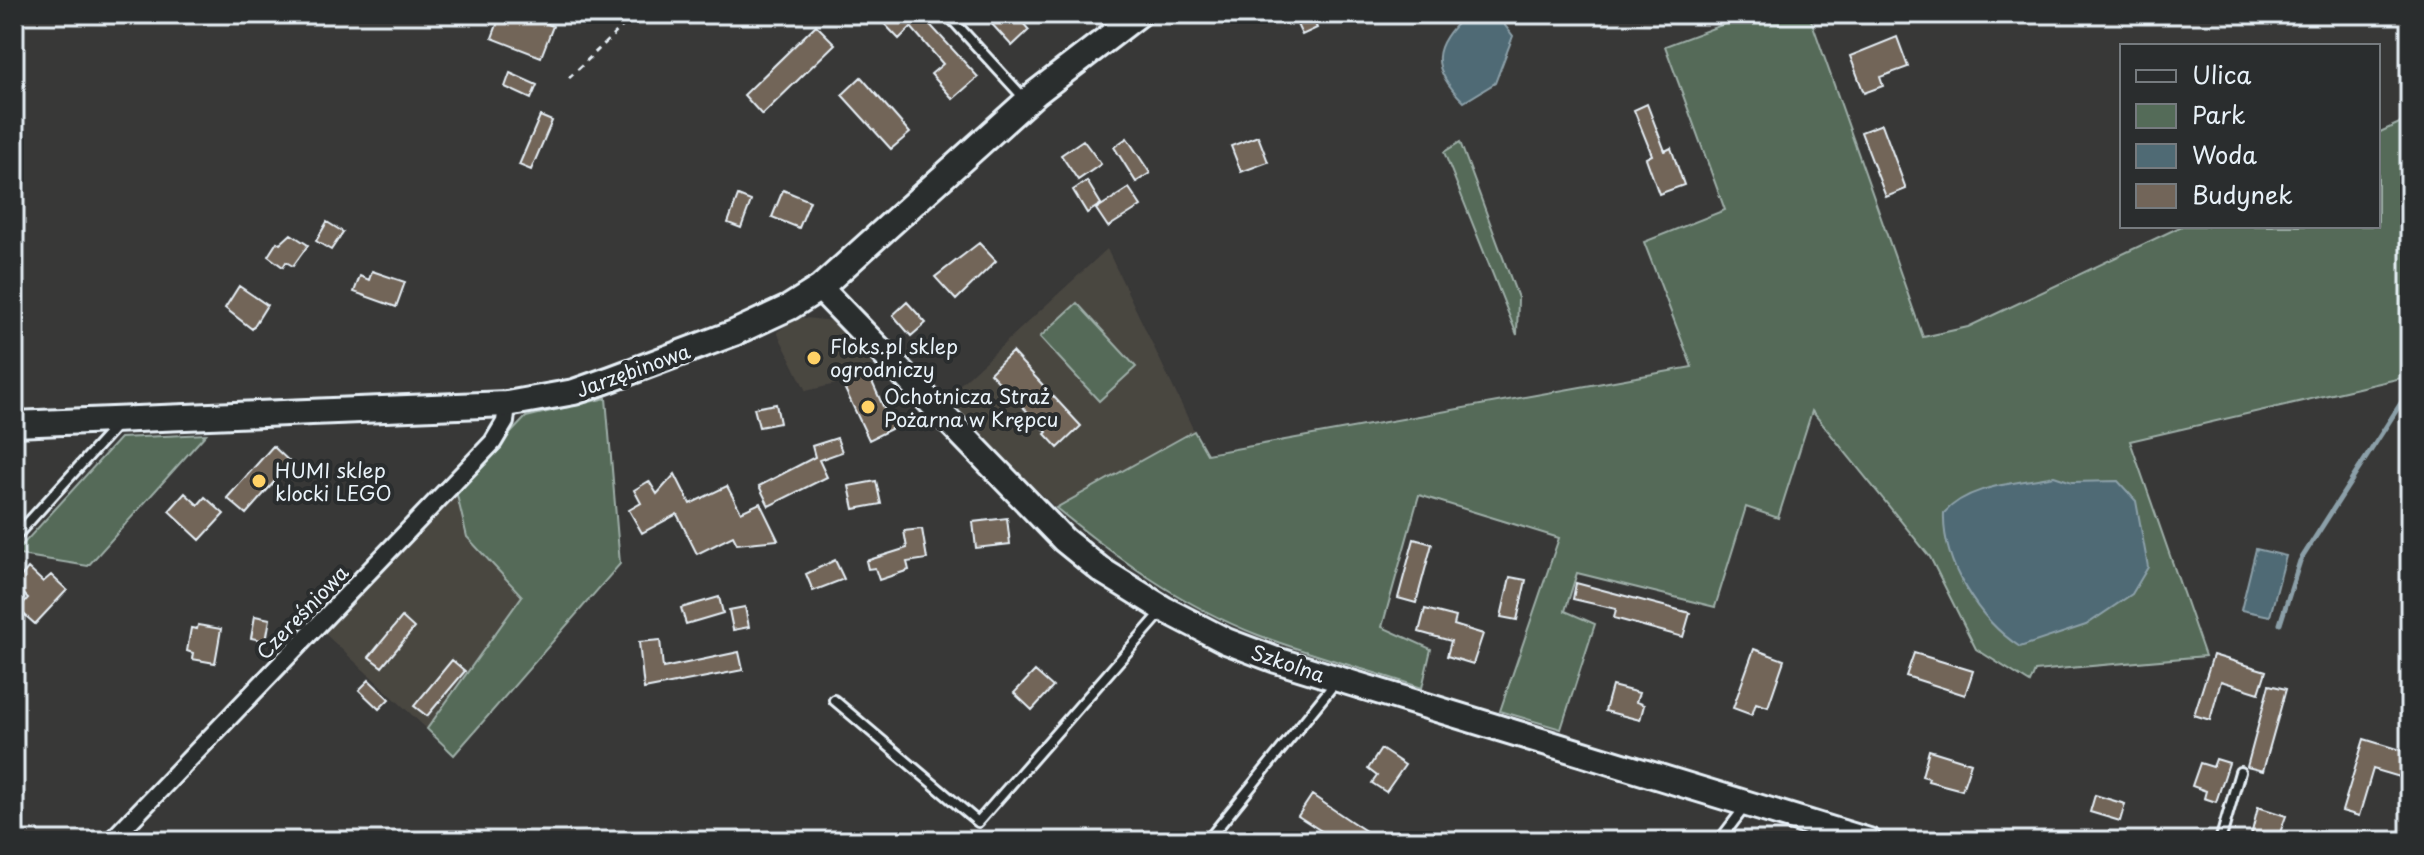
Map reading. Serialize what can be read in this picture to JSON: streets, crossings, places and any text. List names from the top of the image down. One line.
{"streets":{"street":["Jarzębinowa","Czereśniowa","Szkolna"]},"crossings":[["Jarzębinowa","Czereśniowa"],["Jarzębinowa","Szkolna"]],"places":["Floks.pl sklep ogrodniczy","Ochotnicza Straż Pożarna w Krępcu","HUMI sklep klocki LEGO"],"legend":["Ulica","Park","Woda","Budynek"]}
